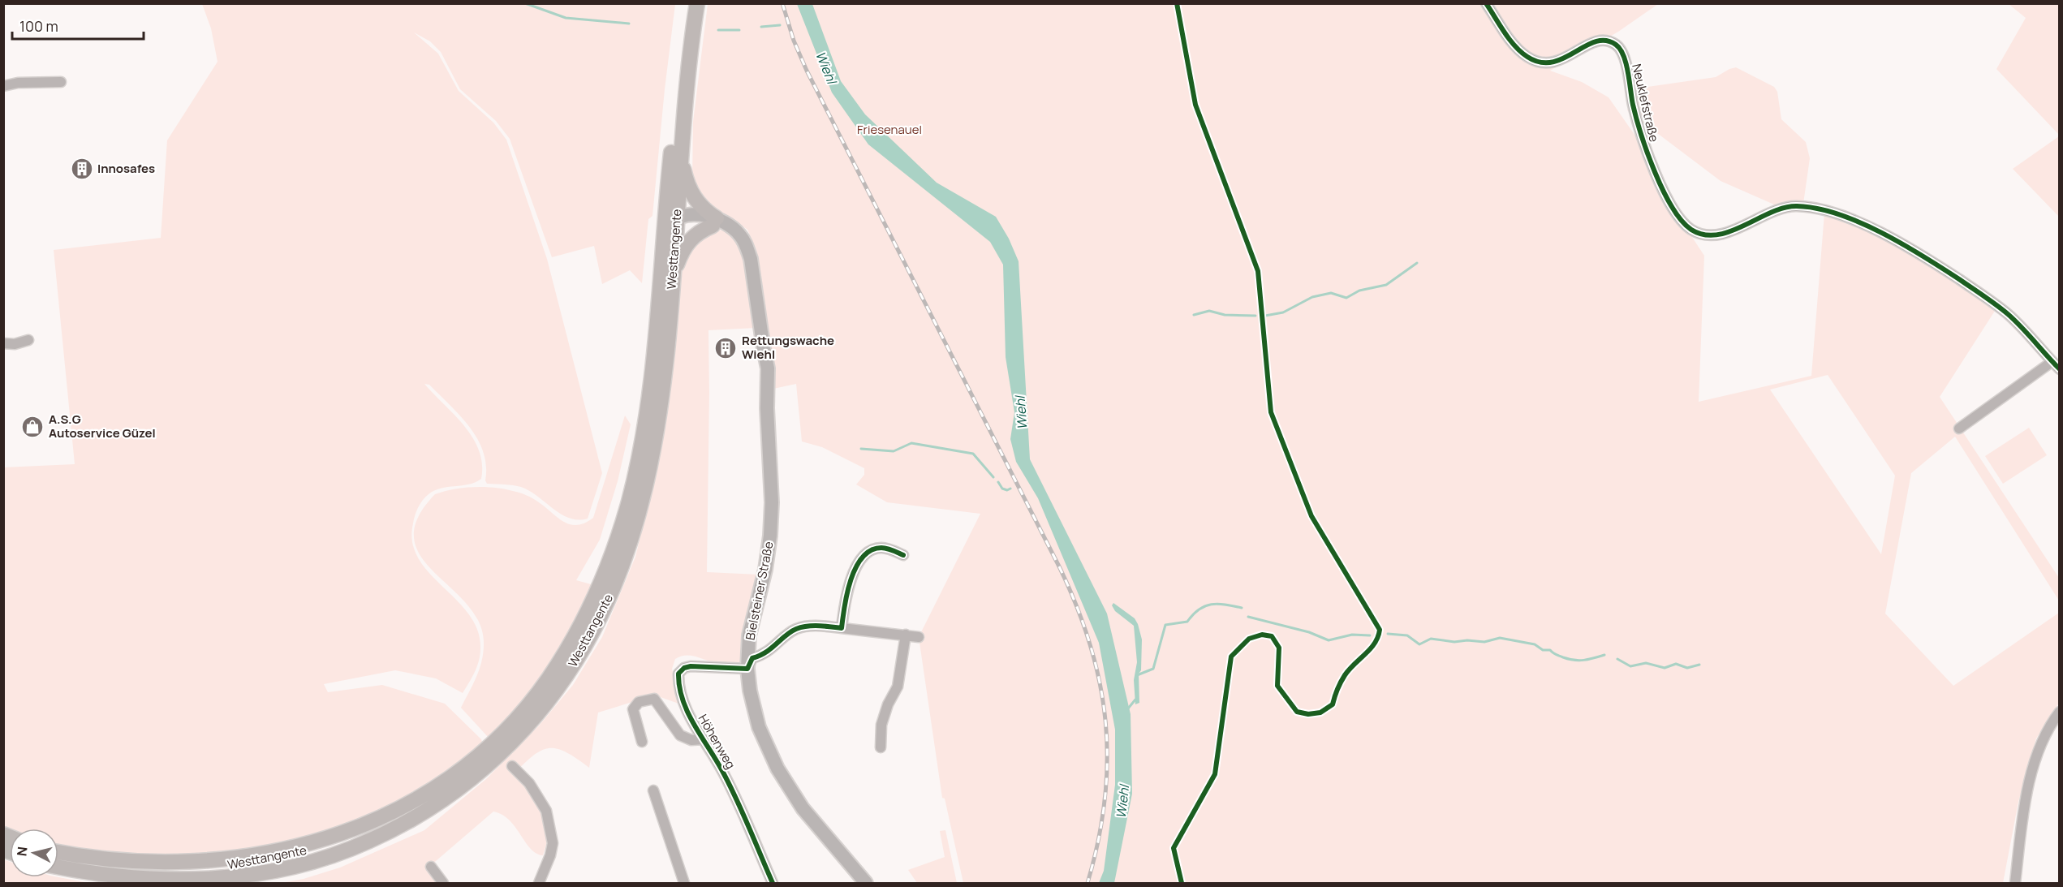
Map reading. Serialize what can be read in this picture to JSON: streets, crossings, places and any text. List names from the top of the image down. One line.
{"streets":{"main road":["Westtangente","Bielsteiner Straße"],"street":["Neuklefstraße","Höhenweg"]},"crossings":[["Bielsteiner Straße","Höhenweg"]],"water":["Wiehl"],"parks":["Friesenauel"],"places":{"building":["Innosafes","Rettungswache Wiehl"],"shop":["A.S.G Autoservice Güzel"]},"scale_bar":"100 m","north":"left"}
